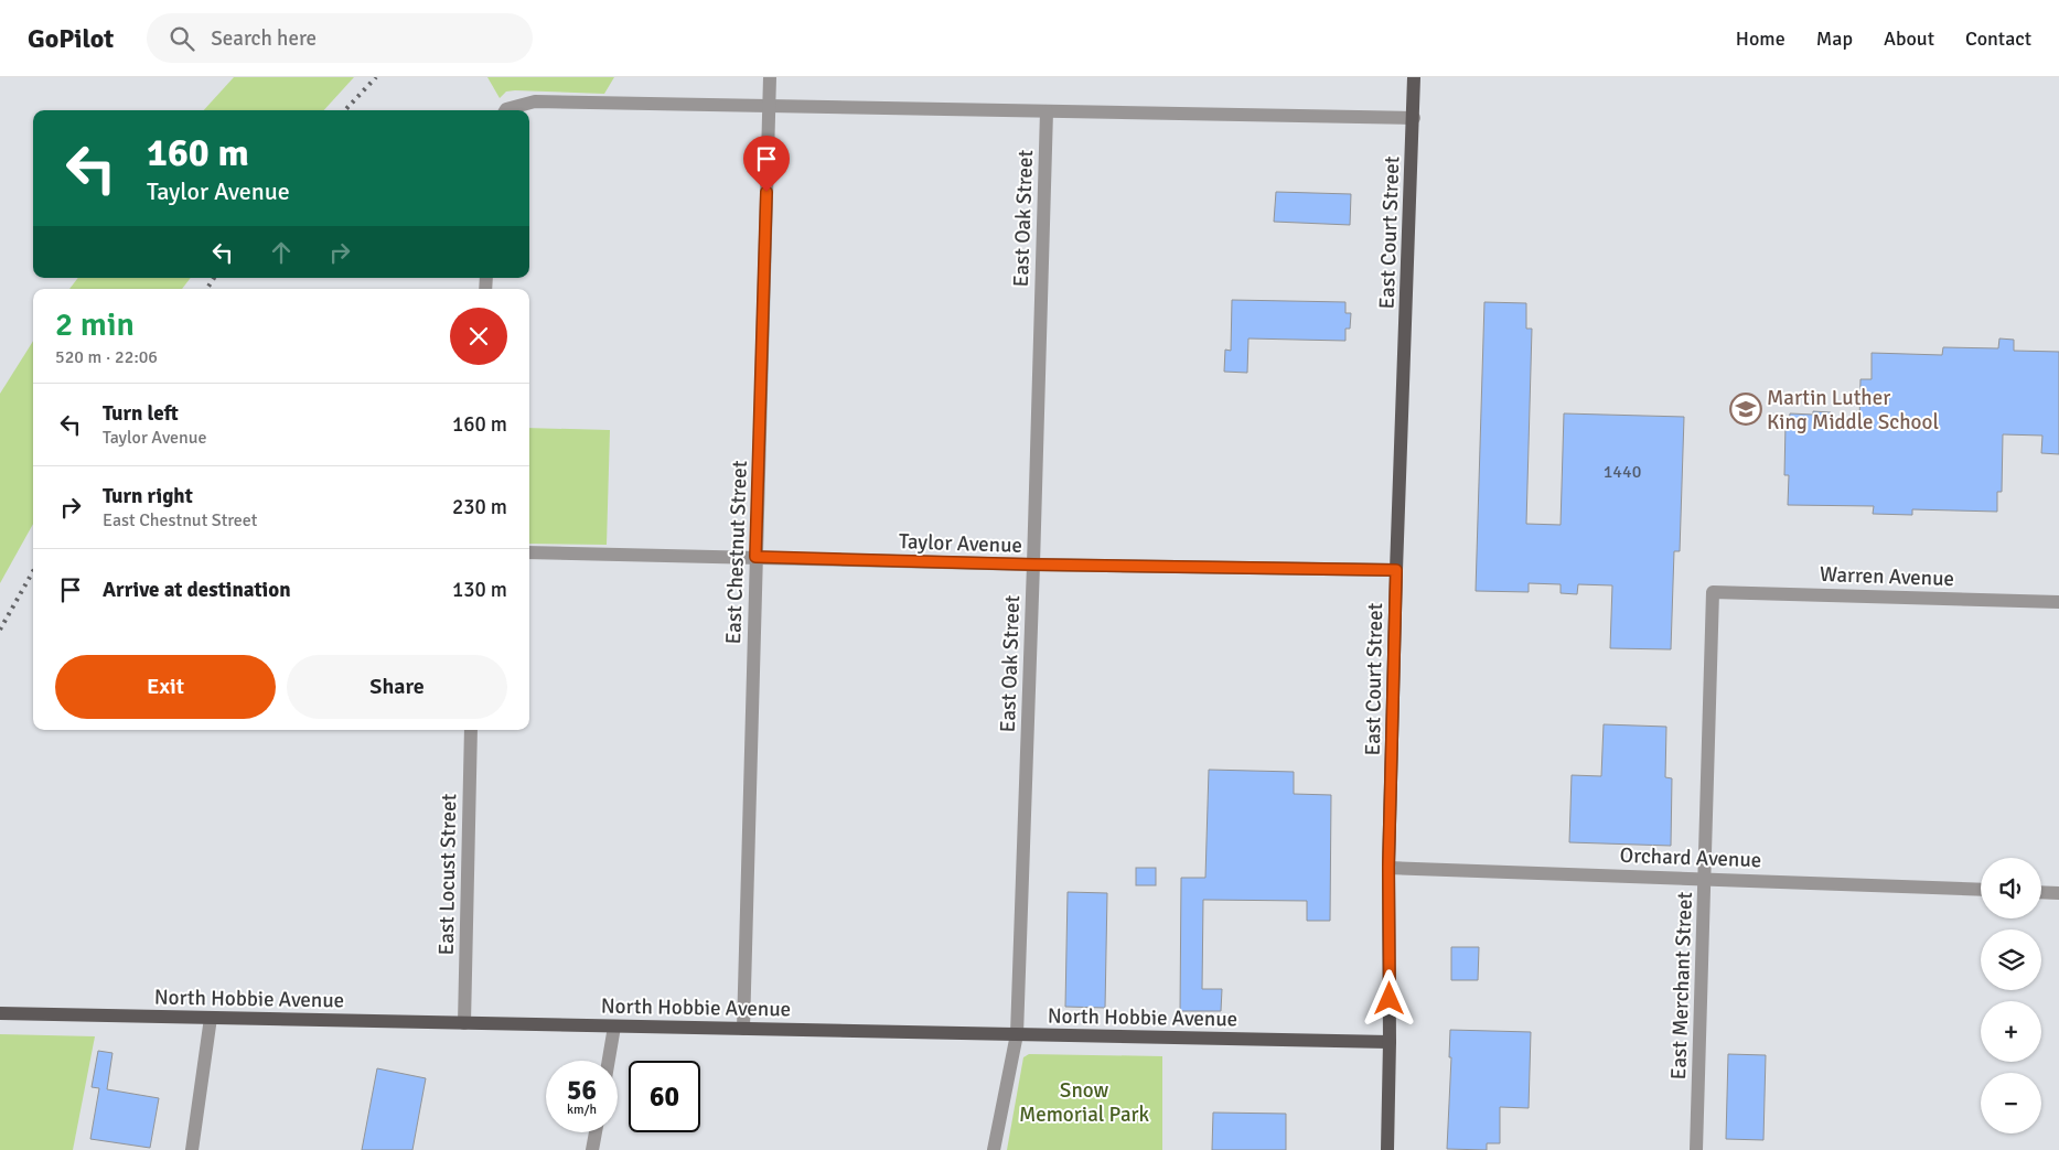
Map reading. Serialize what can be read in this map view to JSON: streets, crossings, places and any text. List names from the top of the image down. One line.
{"streets":{"main road":["East Court Street","North Hobbie Avenue"],"street":["East Oak Street","Taylor Avenue","East Chestnut Street","Warren Avenue","Orchard Avenue","East Locust Street","East Merchant Street"]},"crossings":[["East Oak Street","Taylor Avenue"],["East Oak Street","North Hobbie Avenue"],["East Court Street","Taylor Avenue"],["East Court Street","Orchard Avenue"],["East Court Street","North Hobbie Avenue"],["Taylor Avenue","East Chestnut Street"],["East Chestnut Street","North Hobbie Avenue"],["Warren Avenue","East Merchant Street"],["Orchard Avenue","East Merchant Street"],["East Locust Street","North Hobbie Avenue"]],"parks":["Snow Memorial Park"],"places":{"school or university":["Martin Luther King Middle School"]},"house_numbers":["1440"],"page":{"header":"GoPilot","search":"Search here","nav":["Home","Map","About","Contact"],"turn":["160 m","Taylor Avenue"],"heading":["2 min","520 m · 22:06"],"list":[{"name":"Turn left","note":"Taylor Avenue","value":"160 m"},{"name":"Turn right","note":"East Chestnut Street","value":"230 m"},{"name":"Arrive at destination","value":"130 m"}],"buttons":["Exit","Share"],"map_buttons":["+","−"],"speed":"56 km/h","limit":"60"}}
